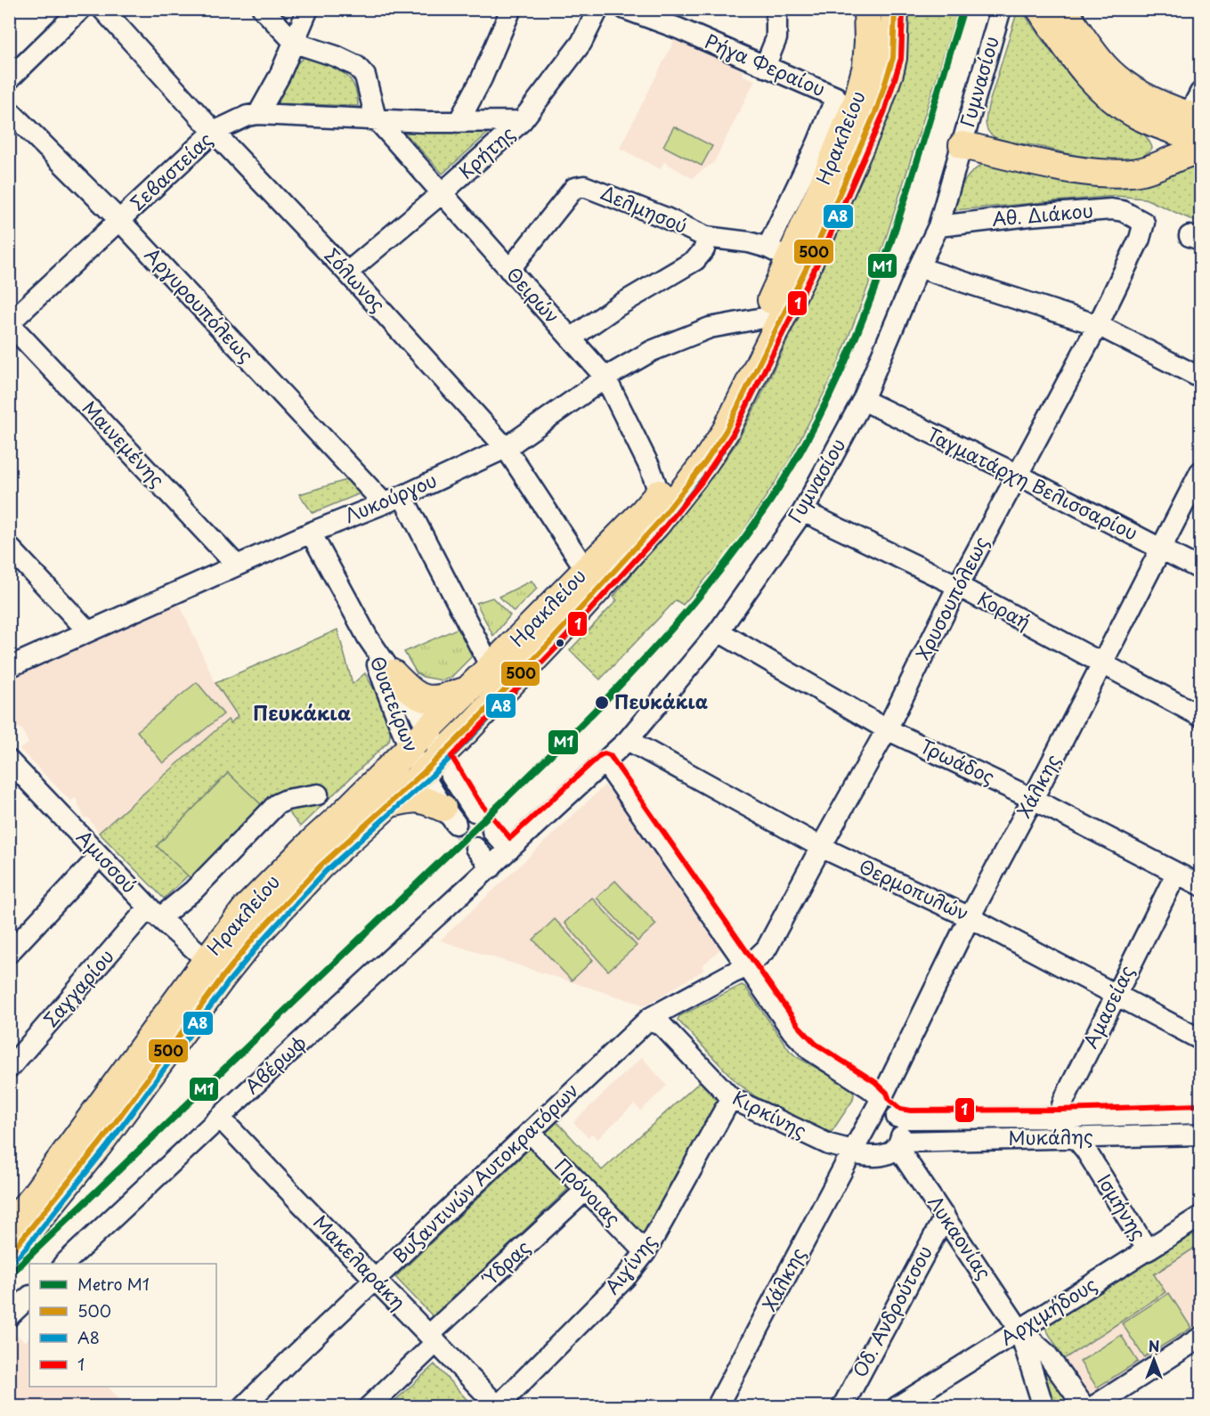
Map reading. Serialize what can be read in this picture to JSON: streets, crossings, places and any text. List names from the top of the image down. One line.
{"streets":{"main road":["Ηρακλείου"],"street":["Ρήγα Φεραίου","Γυμνασίου","Κρήτης","Σεβαστείας","Δελμησού","Αθ. Διάκου","Σόλωνος","Θειρών","Αργυρουπόλεως","Μαινεμένης","Ταγματάρχη Βελισσαρίου","Λυκούργου","Χρυσουπόλεως","Κοραή","Θυατείρων","Τρωάδος","Χάλκης","Αμισσού","Θερμοπυλών","Σαγγαρίου","Αμασείας","Αβέρωφ","Κιρκίνης","Μυκάλης","Βυζαντινών Αυτοκρατόρων","Πρόνοιας","Ισμήνης","Λυκαονίας","Μακελαράκη","Ύδρας","Αιγίνης","Οδ. Ανδρούτσου","Αρχιμήδους"]},"crossings":[["Ρήγα Φεραίου","Ηρακλείου"],["Ρήγα Φεραίου","Δελμησού"],["Γυμνασίου","Αθ. Διάκου"],["Γυμνασίου","Ταγματάρχη Βελισσαρίου"],["Γυμνασίου","Κοραή"],["Γυμνασίου","Τρωάδος"],["Γυμνασίου","Θερμοπυλών"],["Γυμνασίου","Αβέρωφ"],["Ηρακλείου","Δελμησού"],["Ηρακλείου","Σόλωνος"],["Ηρακλείου","Θειρών"],["Ηρακλείου","Λυκούργου"],["Ηρακλείου","Θυατείρων"],["Ηρακλείου","Αμισσού"],["Κρήτης","Σόλωνος"],["Κρήτης","Θειρών"],["Σεβαστείας","Σόλωνος"],["Σεβαστείας","Αργυρουπόλεως"],["Σεβαστείας","Μαινεμένης"],["Δελμησού","Θειρών"],["Αθ. Διάκου","Χρυσουπόλεως"],["Σόλωνος","Λυκούργου"],["Θειρών","Λυκούργου"],["Αργυρουπόλεως","Λυκούργου"],["Μαινεμένης","Λυκούργου"],["Ταγματάρχη Βελισσαρίου","Χρυσουπόλεως"],["Ταγματάρχη Βελισσαρίου","Χάλκης"],["Λυκούργου","Θυατείρων"],["Χρυσουπόλεως","Κοραή"],["Χρυσουπόλεως","Τρωάδος"],["Χρυσουπόλεως","Θερμοπυλών"],["Χρυσουπόλεως","Βυζαντινών Αυτοκρατόρων"],["Κοραή","Χάλκης"],["Τρωάδος","Χάλκης"],["Τρωάδος","Αμασείας"],["Χάλκης","Θερμοπυλών"],["Χάλκης","Κιρκίνης"],["Αμισσού","Σαγγαρίου"],["Θερμοπυλών","Αμασείας"],["Αμασείας","Μυκάλης"],["Αβέρωφ","Μακελαράκη"],["Κιρκίνης","Μυκάλης"],["Κιρκίνης","Βυζαντινών Αυτοκρατόρων"],["Κιρκίνης","Λυκαονίας"],["Κιρκίνης","Αιγίνης"],["Μυκάλης","Ισμήνης"],["Μυκάλης","Λυκαονίας"],["Βυζαντινών Αυτοκρατόρων","Πρόνοιας"],["Βυζαντινών Αυτοκρατόρων","Μακελαράκη"],["Πρόνοιας","Ύδρας"],["Πρόνοιας","Αιγίνης"],["Ισμήνης","Αρχιμήδους"],["Λυκαονίας","Οδ. Ανδρούτσου"],["Λυκαονίας","Αρχιμήδους"],["Μακελαράκη","Ύδρας"],["Μακελαράκη","Αιγίνης"]],"districts":["Πευκάκια"],"places":["Πευκάκια"],"lines":["metro line Μ1","transit line 500","transit line A8","transit line 1"],"legend":["Metro Μ1","500","A8","1"],"north":"top"}
